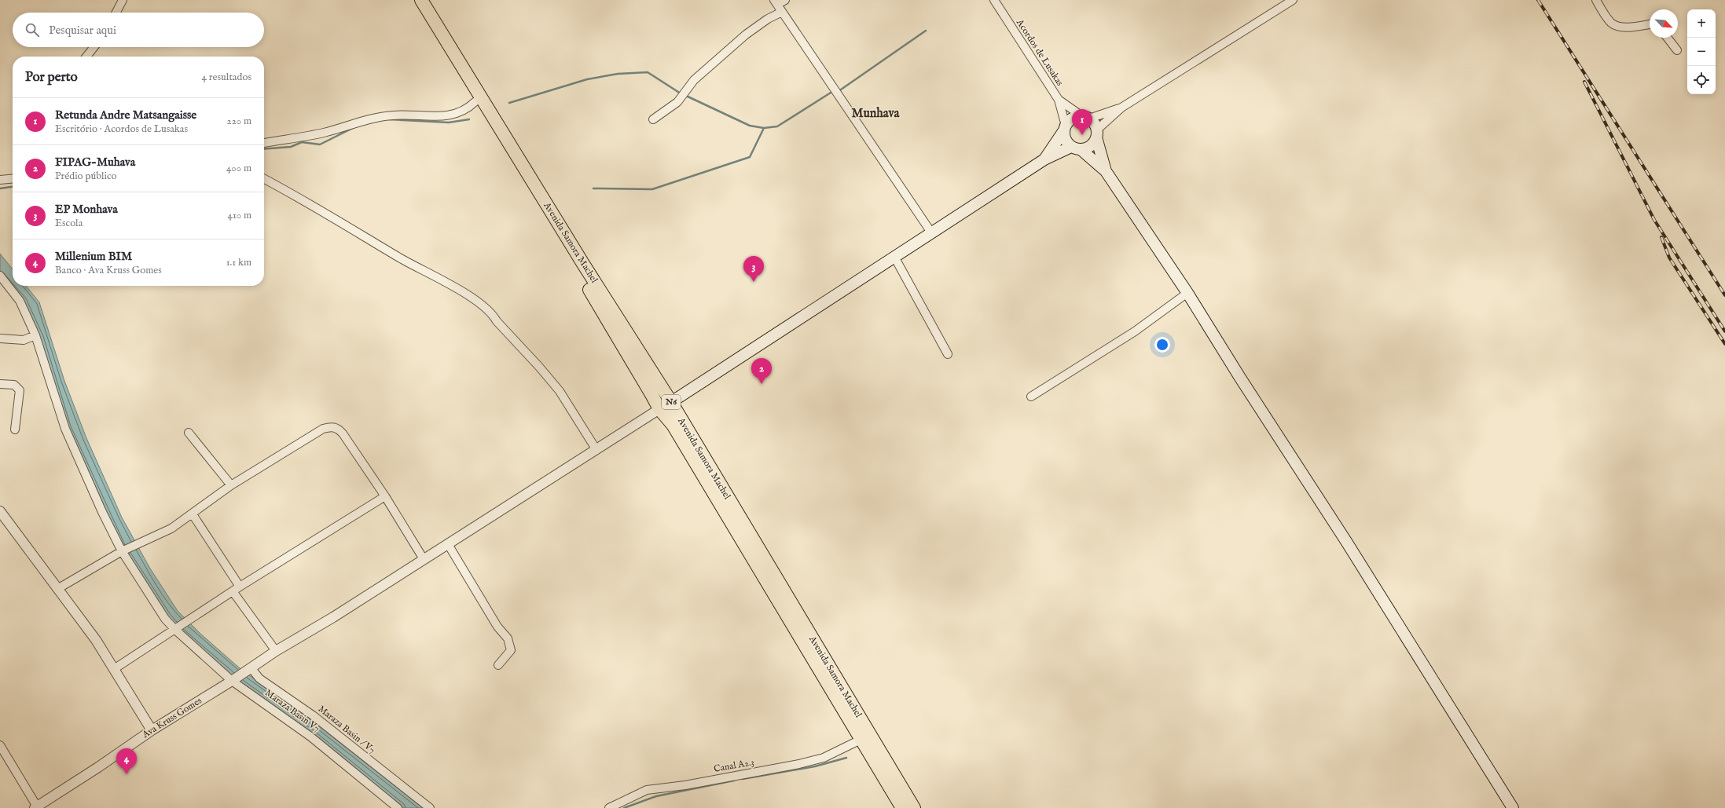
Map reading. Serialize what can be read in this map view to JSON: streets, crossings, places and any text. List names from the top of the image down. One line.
{"streets":{"highway":["Avenida Samora Machel","N6"],"street":["Acordos de Lusakas","Maraza Basin V7","Ava Kruss Gomes","Maraza Basin / V7","Canal A2.3"]},"crossings":[["Avenida Samora Machel","Ava Kruss Gomes"],["Avenida Samora Machel","Canal A2.3"],["Maraza Basin V7","Ava Kruss Gomes"],["Ava Kruss Gomes","Maraza Basin / V7"]],"districts":["Munhava"],"north":"bottom right","page":{"map_buttons":["+","−"],"search":"Pesquisar aqui","heading":["Por perto","4 resultados"],"list":[{"mark":"1","name":"Retunda Andre Matsangaisse","note":"Escritório · Acordos de Lusakas","value":"220 m"},{"mark":"2","name":"FIPAG-Muhava","note":"Prédio público","value":"400 m"},{"mark":"3","name":"EP Monhava","note":"Escola","value":"410 m"},{"mark":"4","name":"Millenium BIM","note":"Banco · Ava Kruss Gomes","value":"1.1 km"}],"pins":["1","3","2","4"]}}
